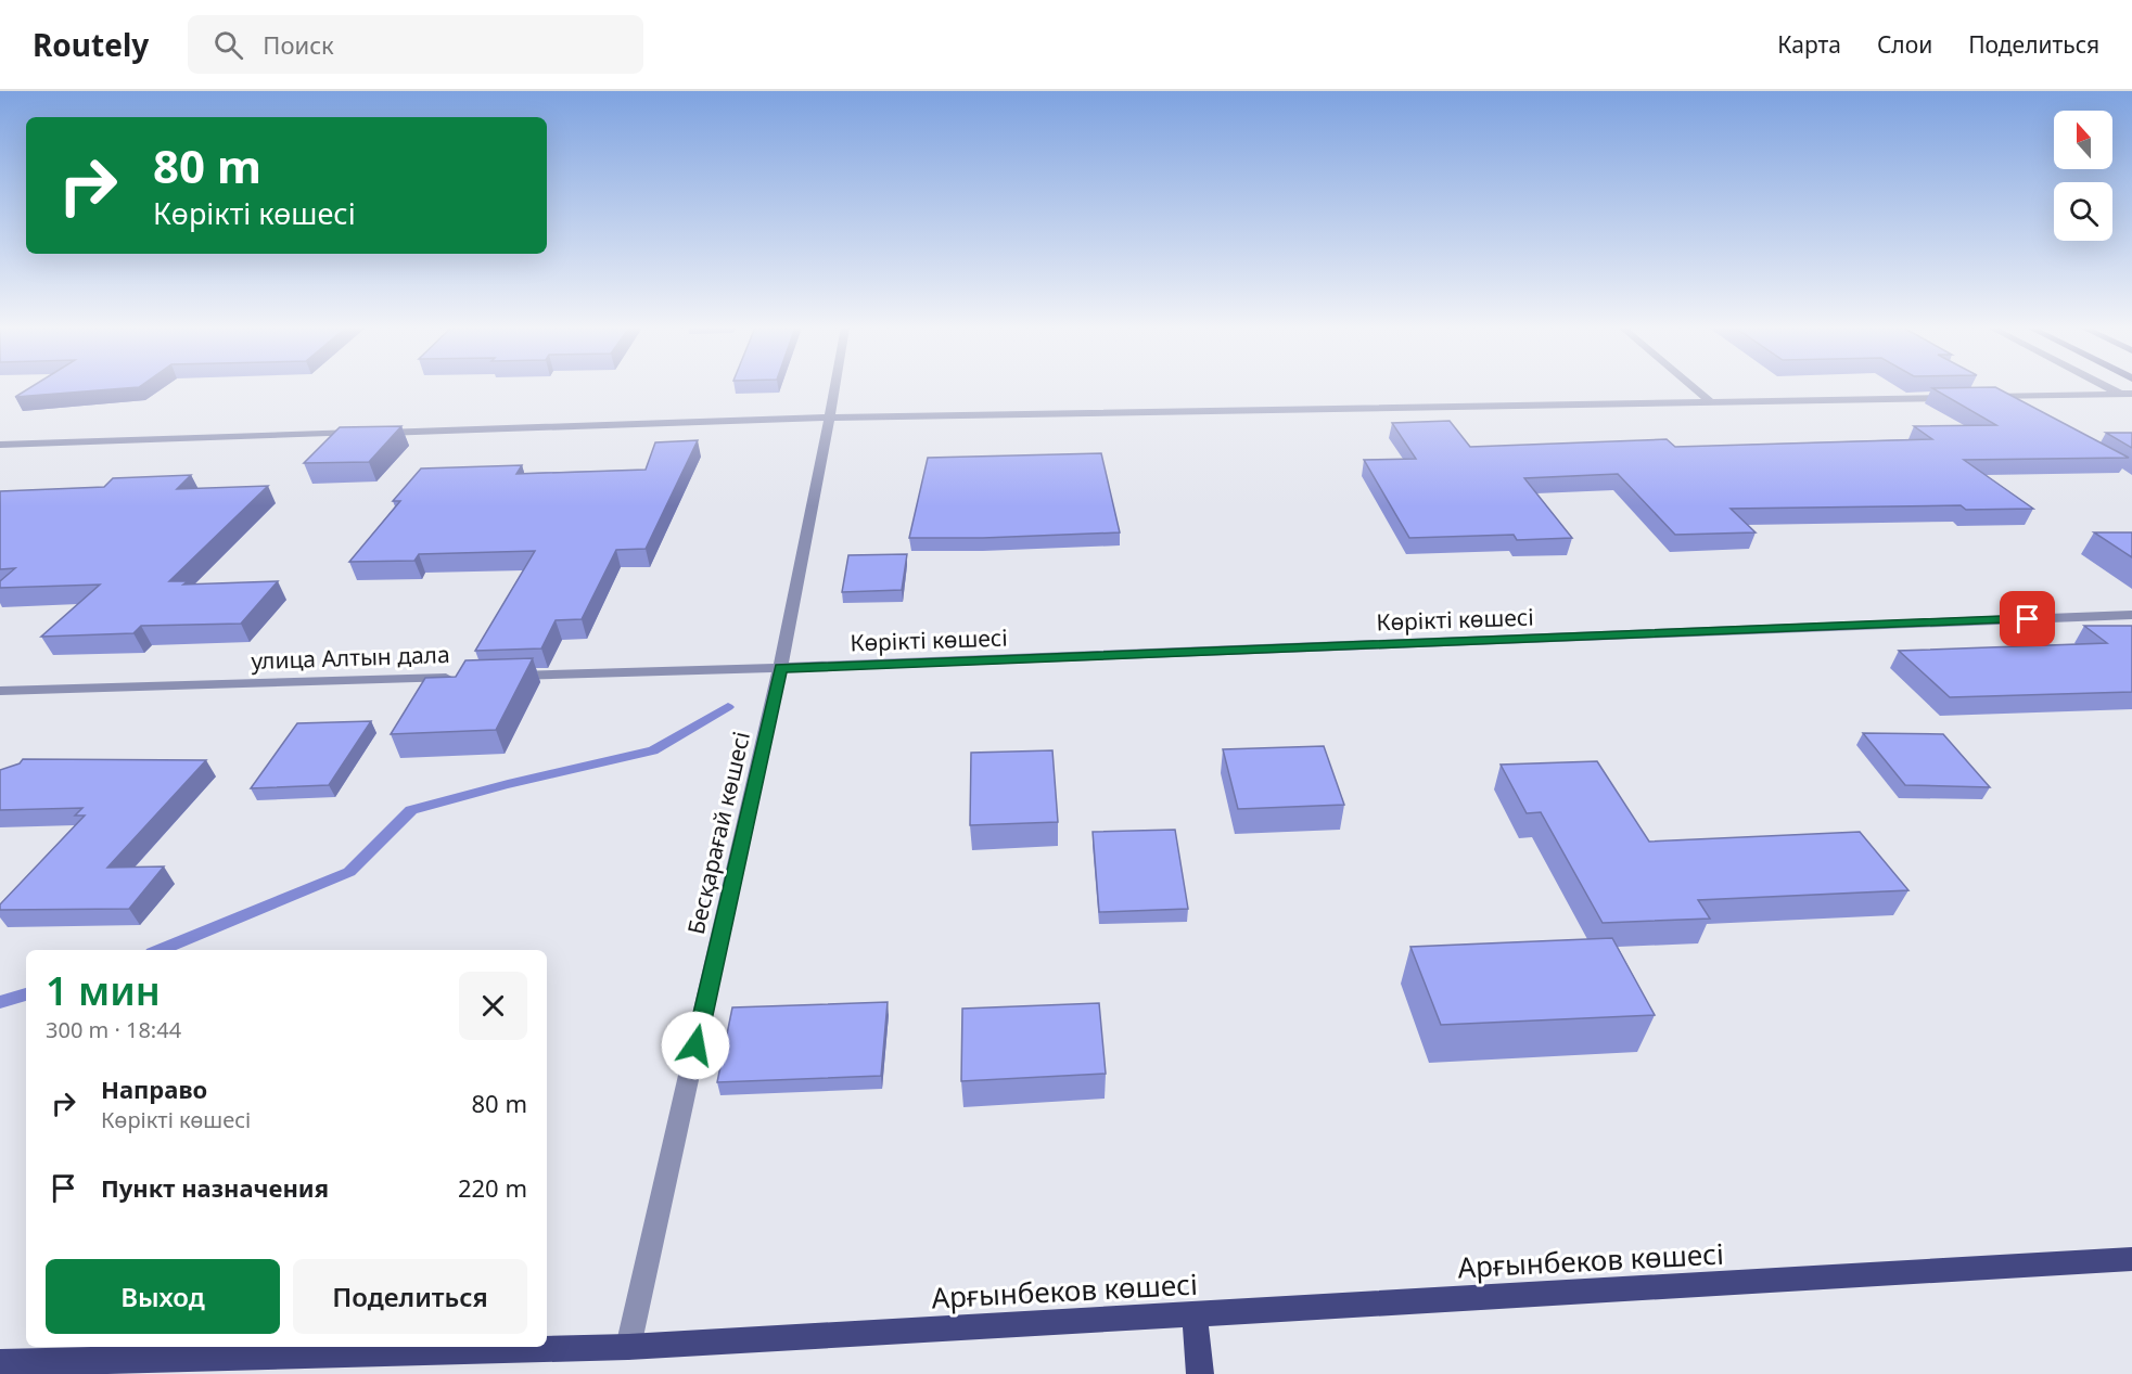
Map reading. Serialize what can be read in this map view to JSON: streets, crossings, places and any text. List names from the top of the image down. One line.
{"streets":{"main road":["Арғынбеков көшесі"],"street":["Көрікті көшесі","улица Алтын дала","Бесқарағай көшесі"]},"crossings":[["Көрікті көшесі","Бесқарағай көшесі"],["Бесқарағай көшесі","Арғынбеков көшесі"]],"north":"top","page":{"header":"Routely","search":"Поиск","nav":["Карта","Слои","Поделиться"],"turn":["80 m","Көрікті көшесі"],"heading":["1 мин","300 m · 18:44"],"list":[{"name":"Направо","note":"Көрікті көшесі","value":"80 m"},{"name":"Пункт назначения","value":"220 m"}],"buttons":["Выход","Поделиться"]}}
